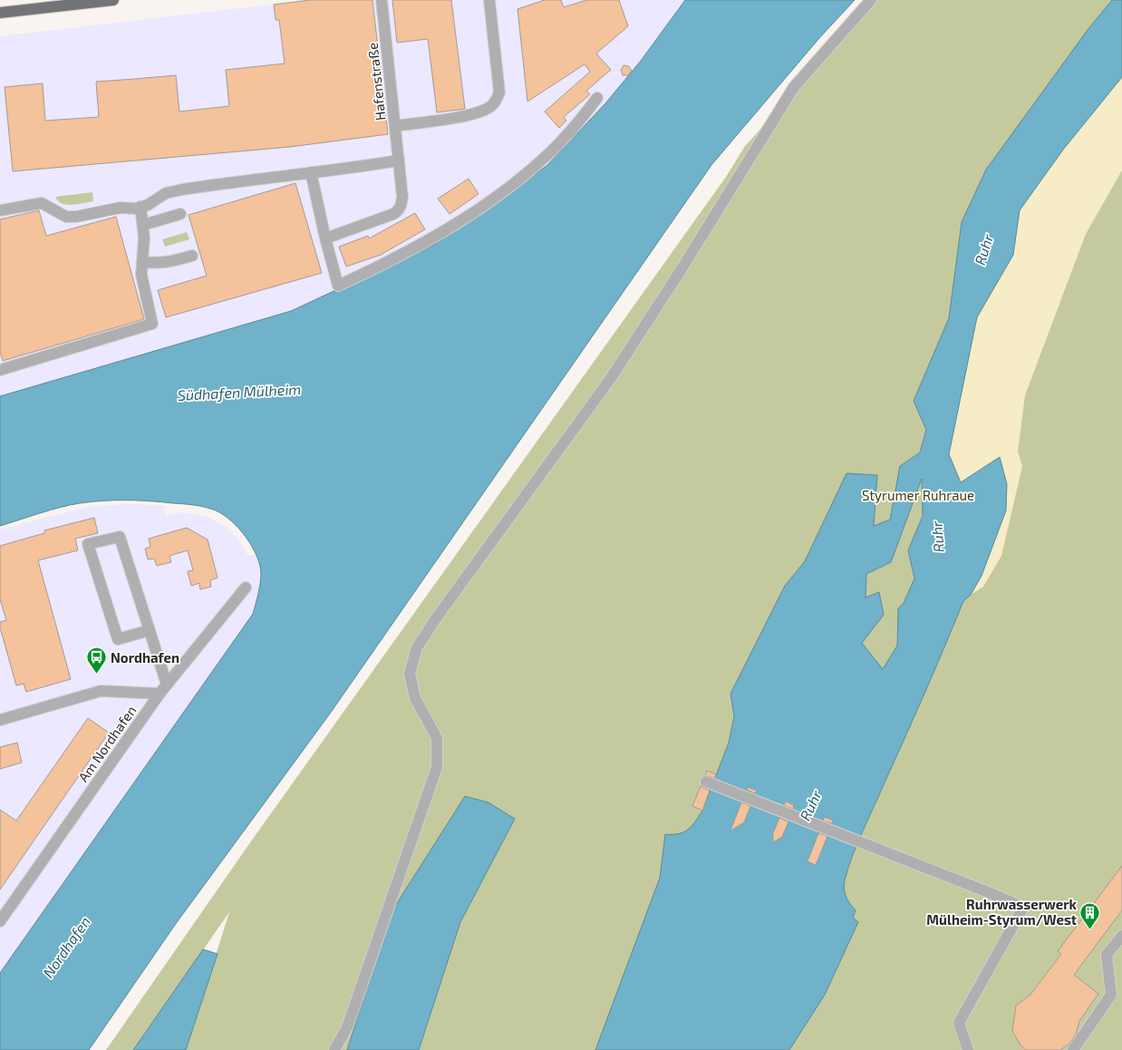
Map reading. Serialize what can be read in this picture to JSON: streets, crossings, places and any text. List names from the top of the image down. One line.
{"streets":{"street":["Hafenstraße","Am Nordhafen"]},"water":["Ruhr","Südhafen Mülheim","Nordhafen"],"parks":["Styrumer Ruhraue"],"places":{"bus stop":["Nordhafen"],"building":["Ruhrwasserwerk Mülheim-Styrum/West"]}}
